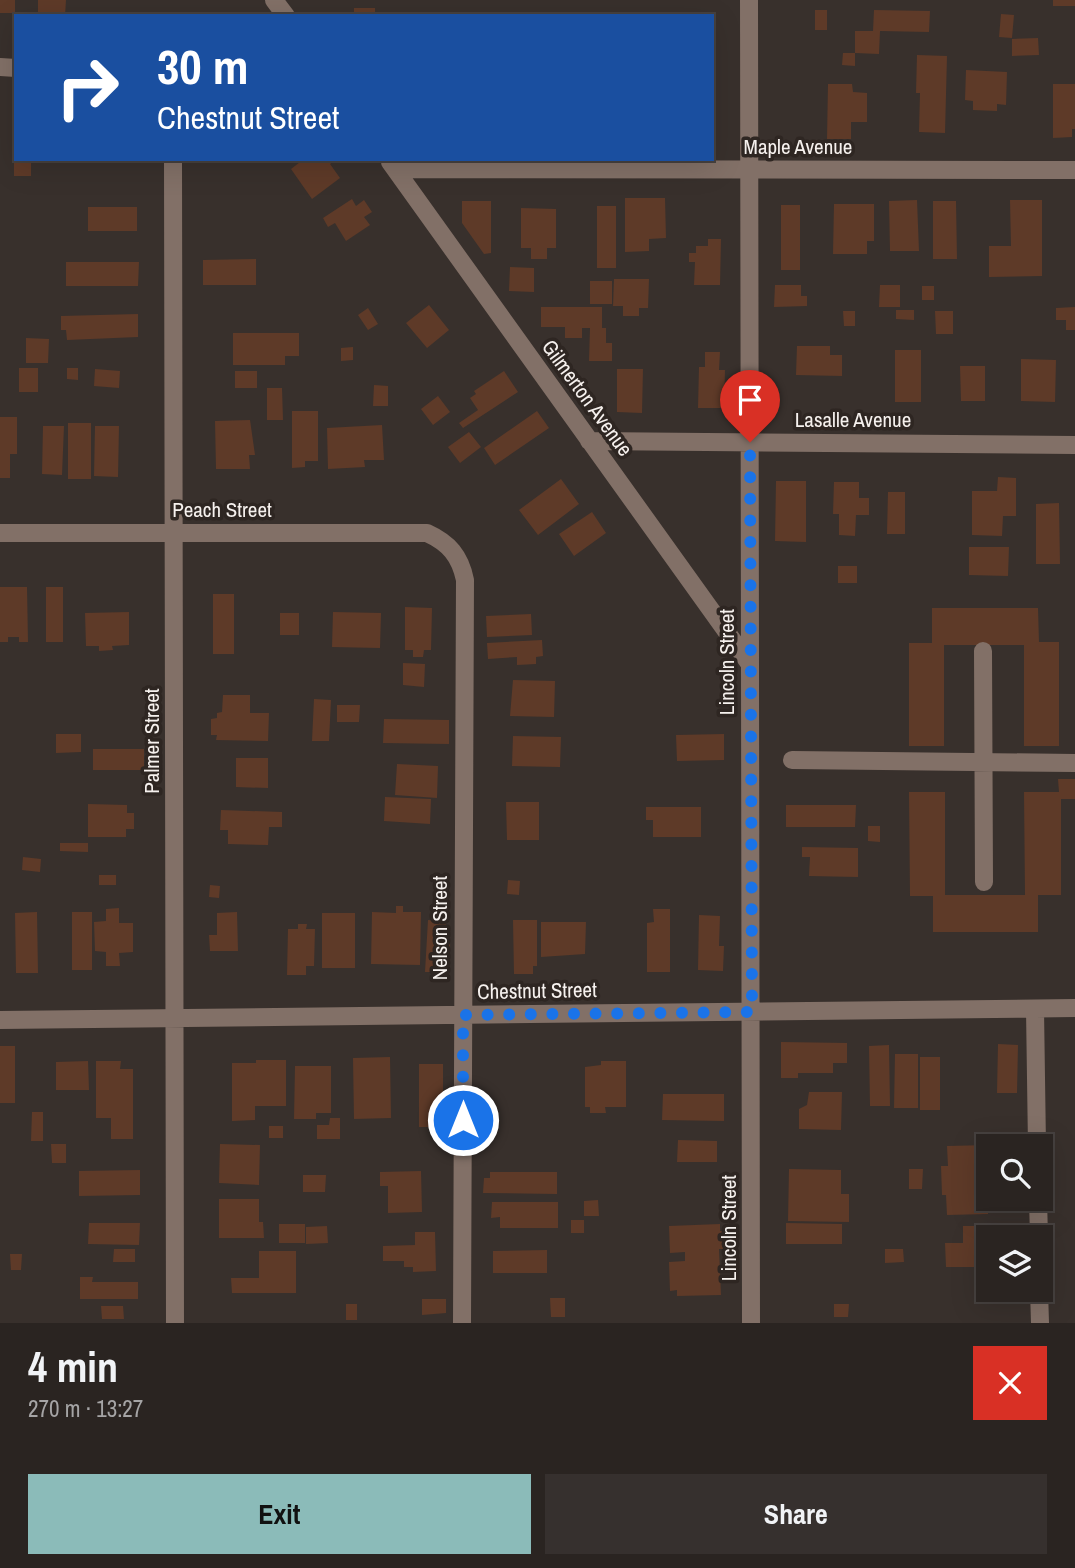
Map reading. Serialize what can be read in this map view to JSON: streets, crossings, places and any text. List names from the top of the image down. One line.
{"streets":{"street":["Maple Avenue","Gilmerton Avenue","Lasalle Avenue","Peach Street","Lincoln Street","Palmer Street","Nelson Street","Chestnut Street"]},"crossings":[["Maple Avenue","Gilmerton Avenue"],["Maple Avenue","Lincoln Street"],["Gilmerton Avenue","Lasalle Avenue"],["Gilmerton Avenue","Lincoln Street"],["Lasalle Avenue","Lincoln Street"],["Peach Street","Palmer Street"],["Peach Street","Nelson Street"],["Lincoln Street","Chestnut Street"],["Palmer Street","Chestnut Street"],["Nelson Street","Chestnut Street"]],"page":{"turn":["30 m","Chestnut Street"],"heading":["4 min","270 m · 13:27"],"buttons":["Exit","Share"]}}
